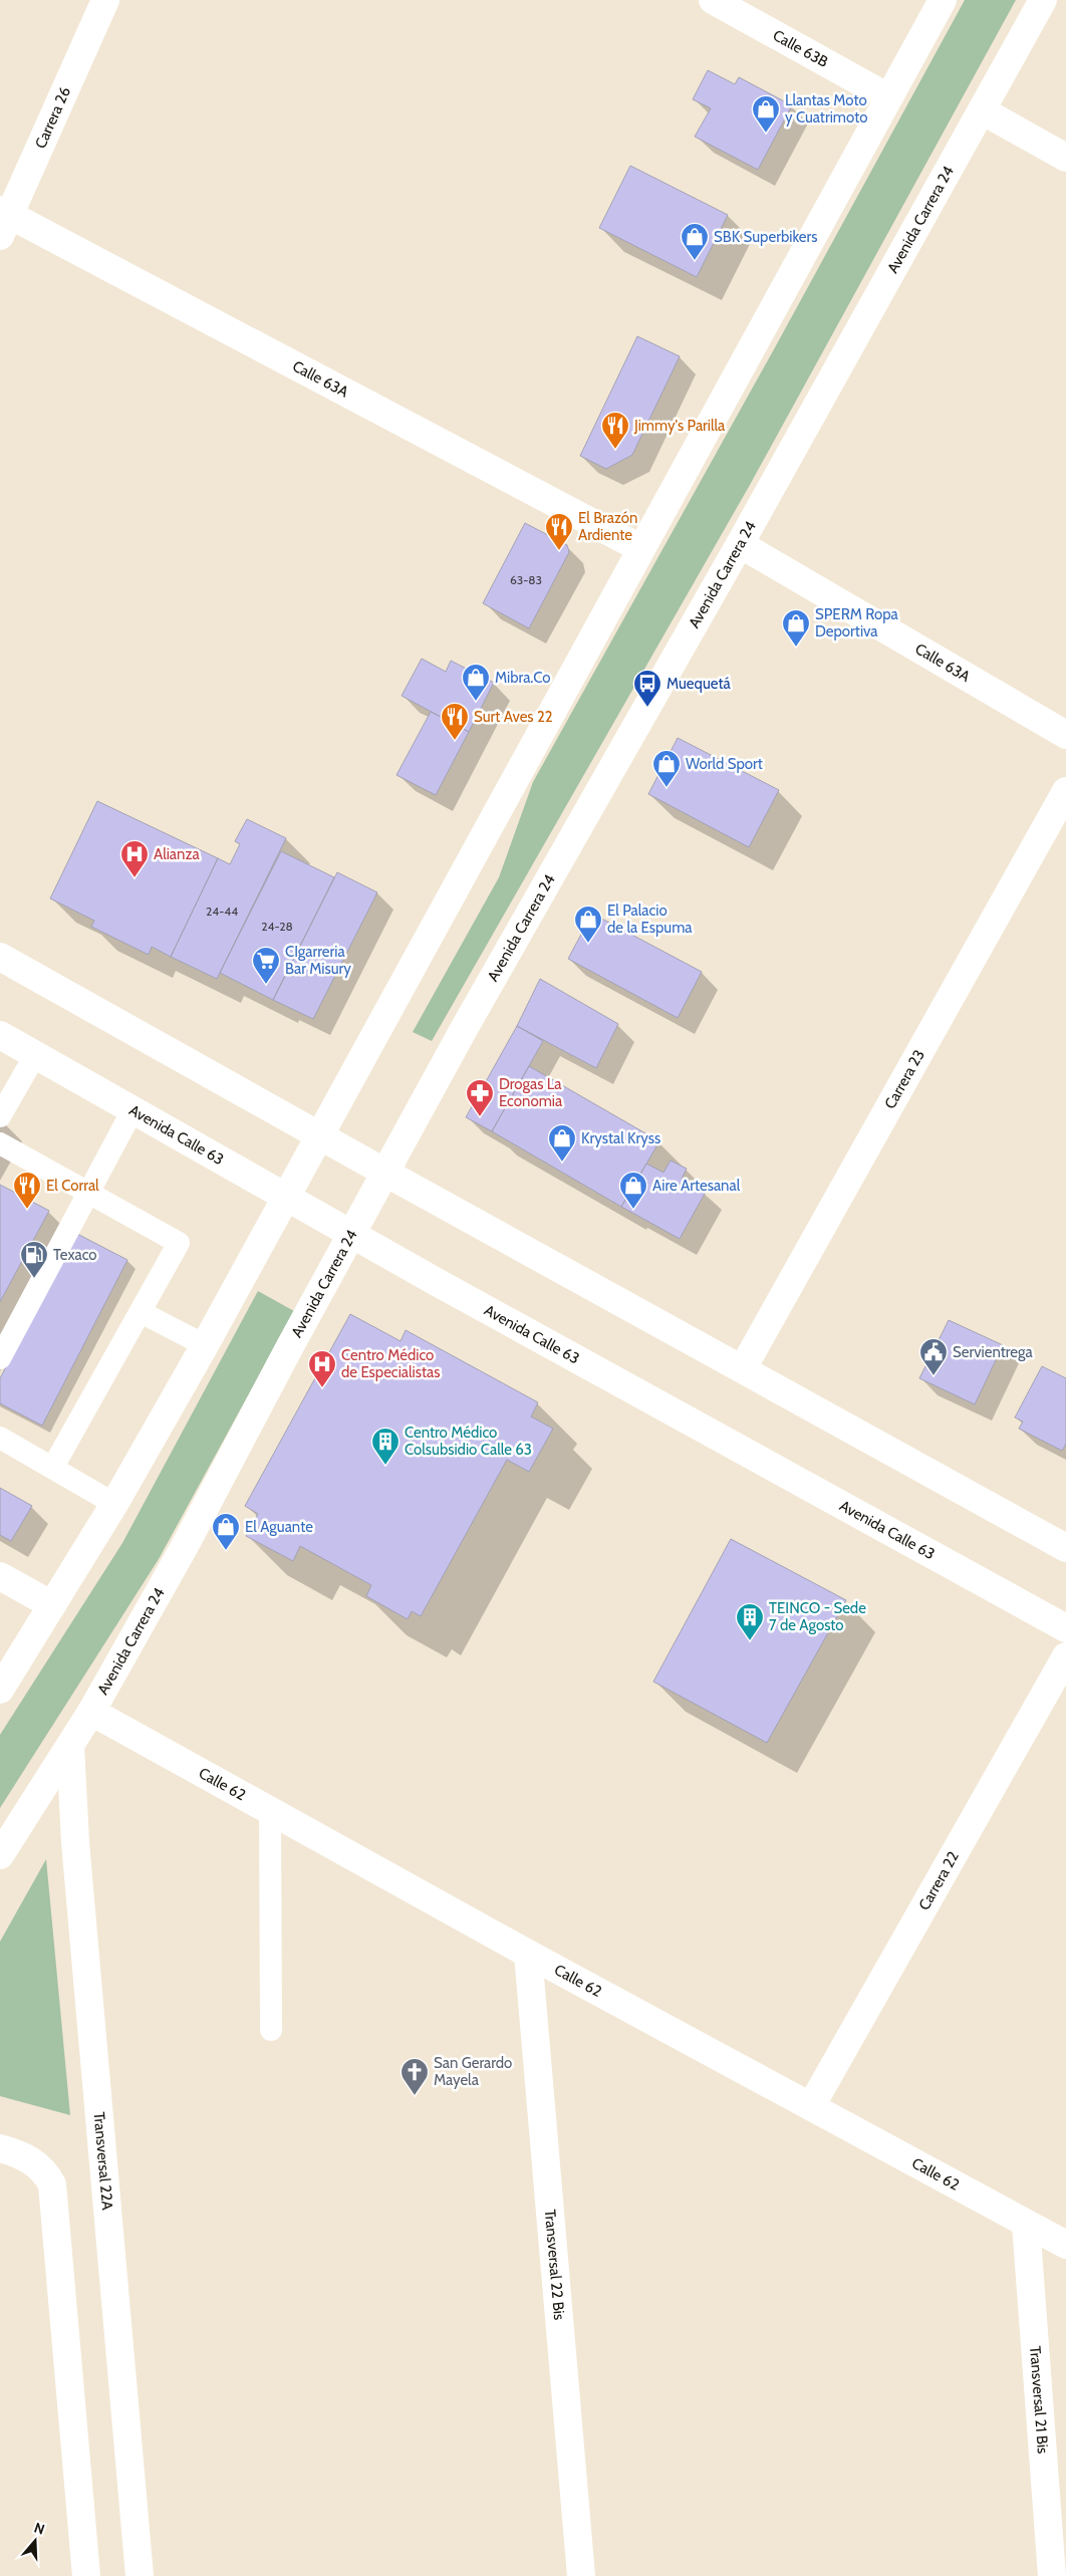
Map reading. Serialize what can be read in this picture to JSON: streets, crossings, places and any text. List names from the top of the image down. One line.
{"streets":{"main road":["Calle 63B","Carrera 26","Avenida Carrera 24","Calle 63A","Carrera 23","Avenida Calle 63","Calle 62","Carrera 22","Transversal 22A","Transversal 22 Bis","Transversal 21 Bis"]},"crossings":[["Carrera 26","Calle 63A"],["Avenida Carrera 24","Calle 63A"],["Avenida Carrera 24","Avenida Calle 63"],["Avenida Carrera 24","Calle 62"],["Avenida Carrera 24","Transversal 22A"],["Calle 62","Carrera 22"],["Calle 62","Transversal 22 Bis"],["Calle 62","Transversal 21 Bis"]],"places":{"shop":["Llantas Moto y Cuatrimoto","SBK Superbikers","SPERM Ropa Deportiva","Mibra.Co","World Sport","El Palacio de la Espuma","Krystal Kryss","Aire Artesanal","El Aguante"],"restaurant":["Jimmy's Parilla","El Brazón Ardiente","Surt Aves 22","El Corral"],"bus stop":["Muequetá"],"hospital":["Alianza","Centro Médico de Especialistas"],"supermarket":["CIgarreria Bar Misury"],"pharmacy":["Drogas La Economia"],"fuel station":["Texaco"],"public building":["Servientrega"],"building":["Centro Médico Colsubsidio Calle 63","TEINCO - Sede 7 de Agosto"],"church":["San Gerardo Mayela"]},"house_numbers":["63-83","24-44","24-28"],"north":"top"}
